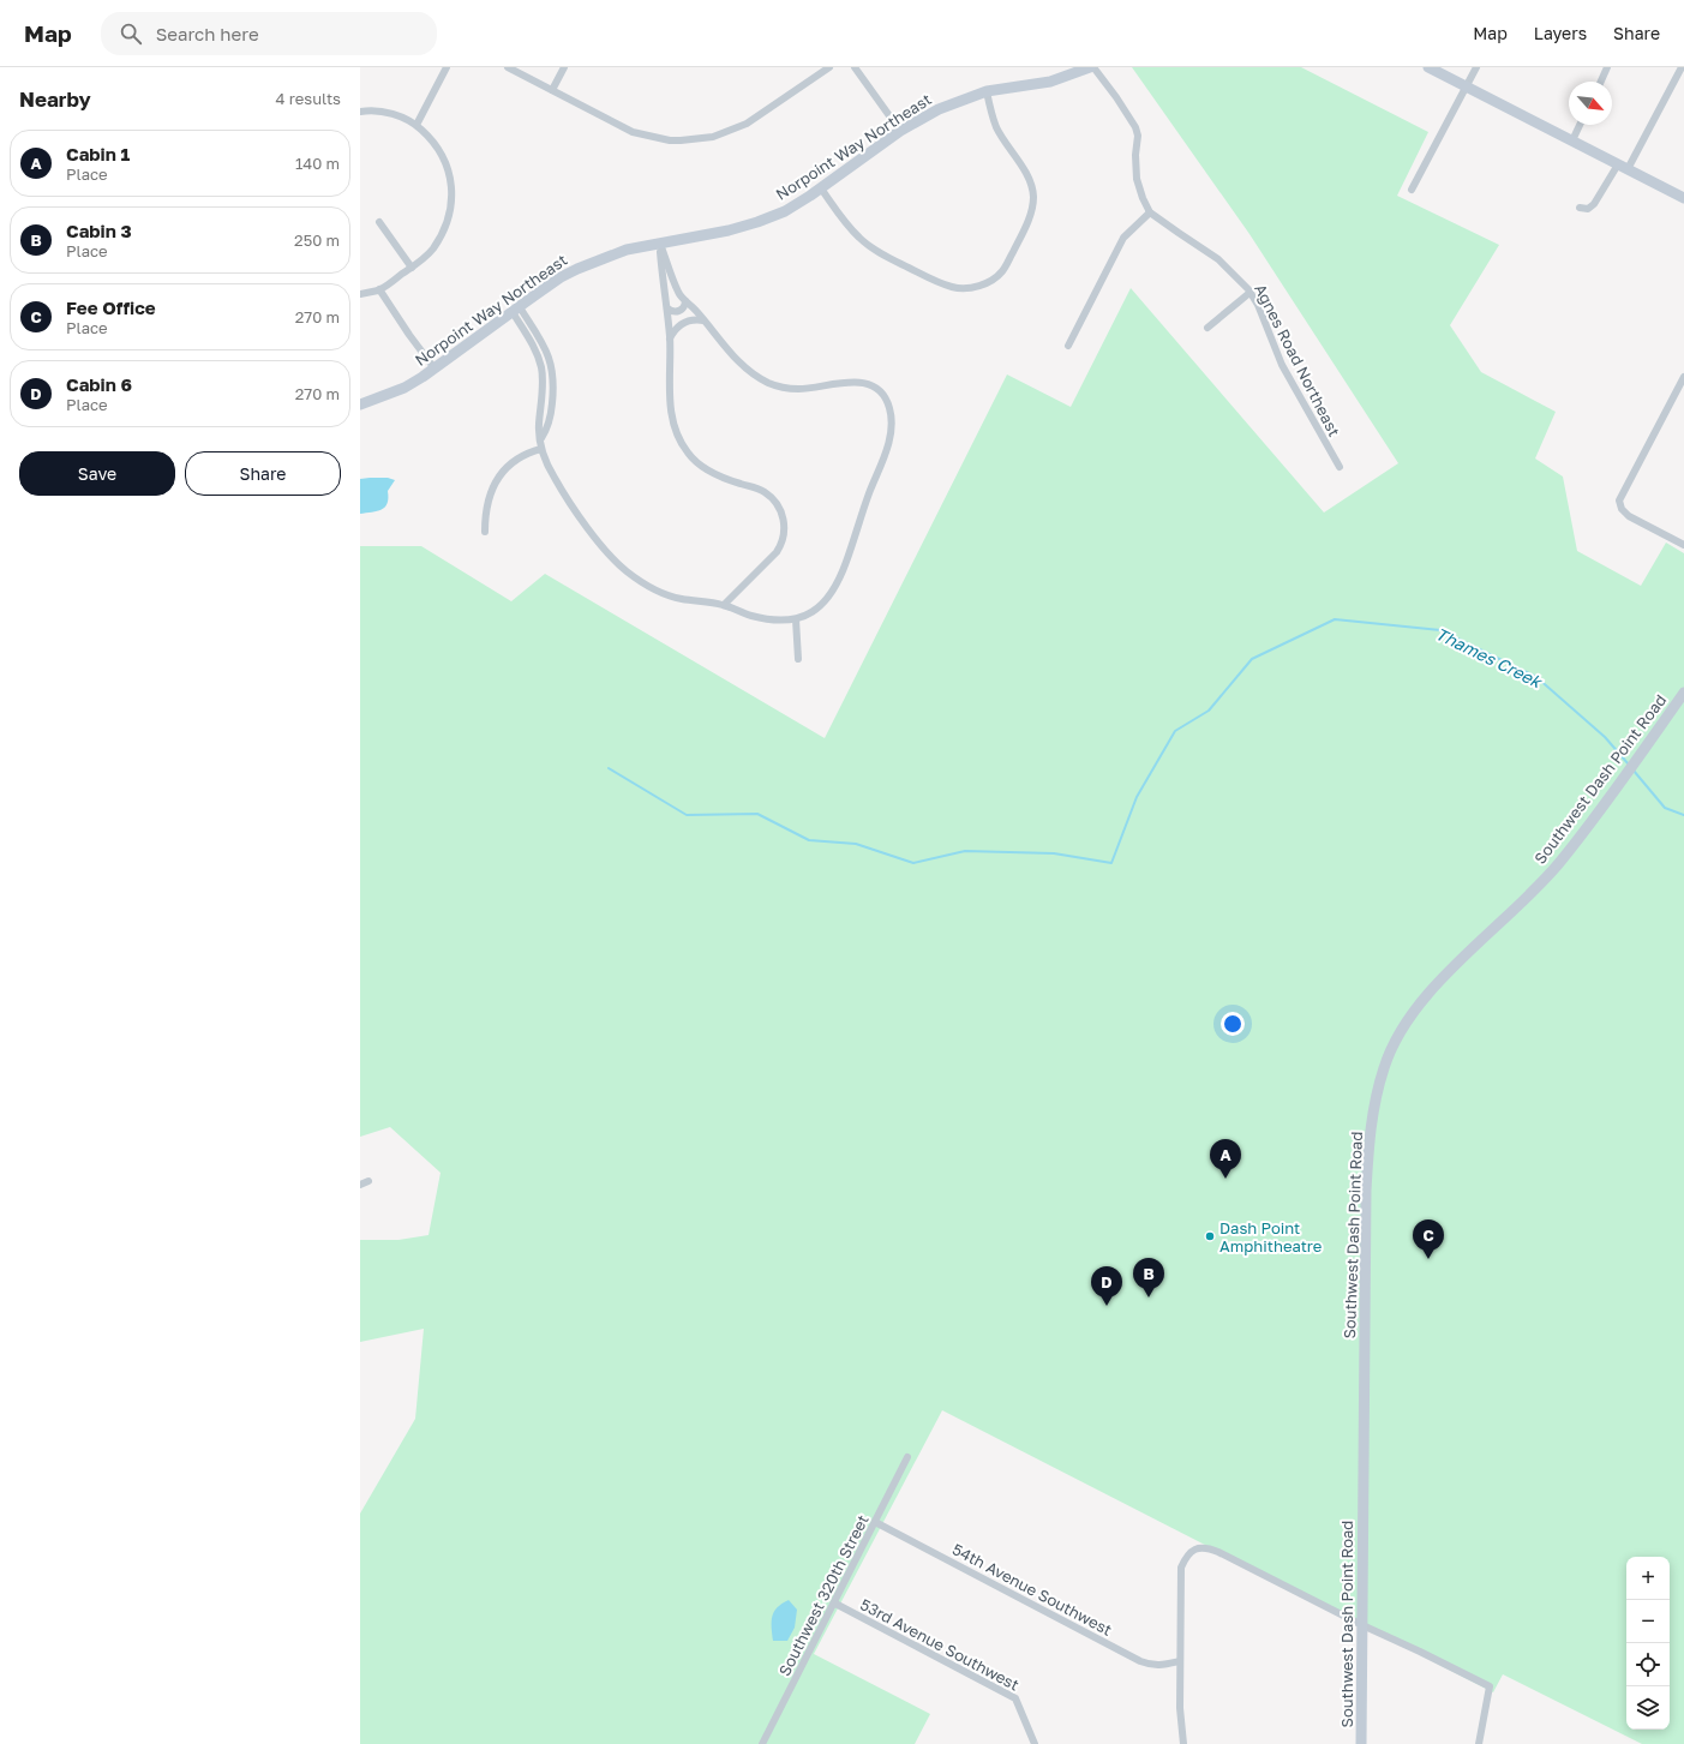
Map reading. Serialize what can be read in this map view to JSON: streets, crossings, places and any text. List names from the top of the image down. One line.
{"streets":{"main road":["Norpoint Way Northeast","Southwest Dash Point Road"],"street":["Agnes Road Northeast","54th Avenue Southwest","Southwest 320th Street","53rd Avenue Southwest"]},"crossings":[["54th Avenue Southwest","Southwest 320th Street"],["Southwest 320th Street","53rd Avenue Southwest"]],"water":["Thames Creek"],"places":["Dash Point Amphitheatre"],"north":"bottom right","page":{"header":"Map","search":"Search here","nav":["Map","Layers","Share"],"heading":["Nearby","4 results"],"list":[{"mark":"A","name":"Cabin 1","note":"Place","value":"140 m"},{"mark":"B","name":"Cabin 3","note":"Place","value":"250 m"},{"mark":"C","name":"Fee Office","note":"Place","value":"270 m"},{"mark":"D","name":"Cabin 6","note":"Place","value":"270 m"}],"buttons":["Save","Share"],"pins":["A","C","B","D"],"map_buttons":["+","−"]}}
